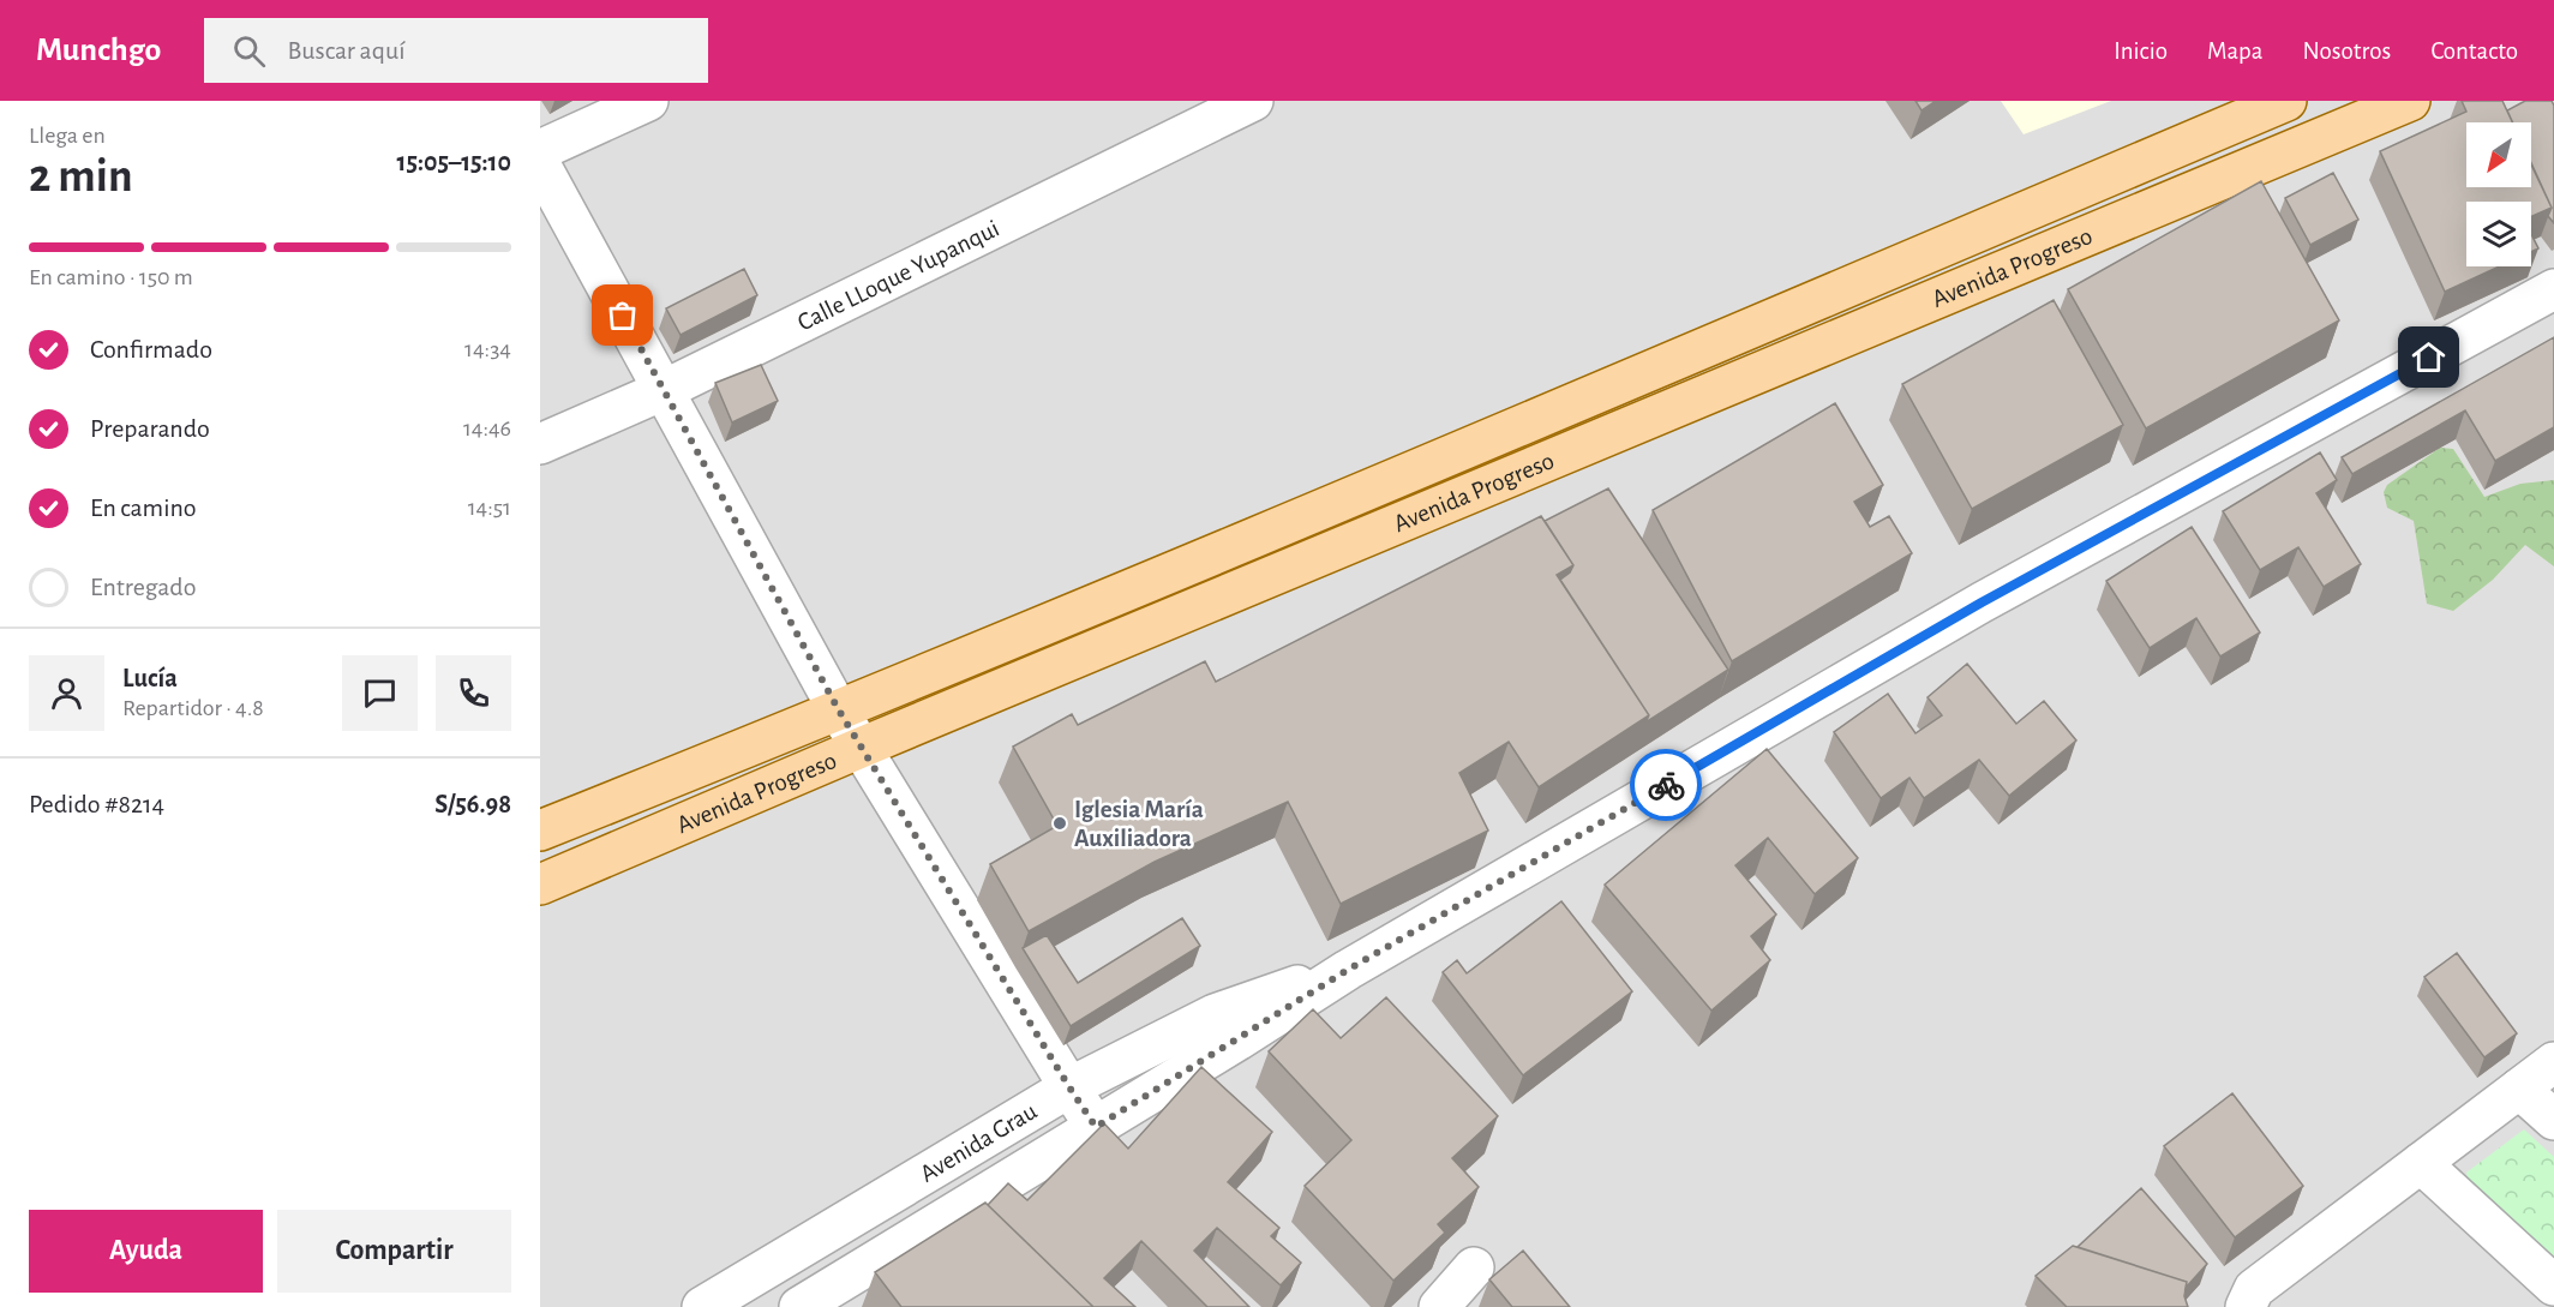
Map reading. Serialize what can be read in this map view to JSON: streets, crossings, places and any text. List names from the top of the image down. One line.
{"streets":{"main road":["Avenida Progreso"],"street":["Calle LLoque Yupanqui","Avenida Grau"]},"places":["Iglesia María Auxiliadora"],"north":"bottom left","page":{"header":"Munchgo","search":"Buscar aquí","nav":["Inicio","Mapa","Nosotros","Contacto"],"heading":["2 min","Llega en","15:05–15:10"],"panel":["Lucía","Repartidor · 4.8","Pedido #8214","S/56.98"],"bar":"En camino · 150 m","list":[["Confirmado","14:34"],["Preparando","14:46"],["En camino","14:51"],"Entregado"],"buttons":["Ayuda","Compartir"]}}
